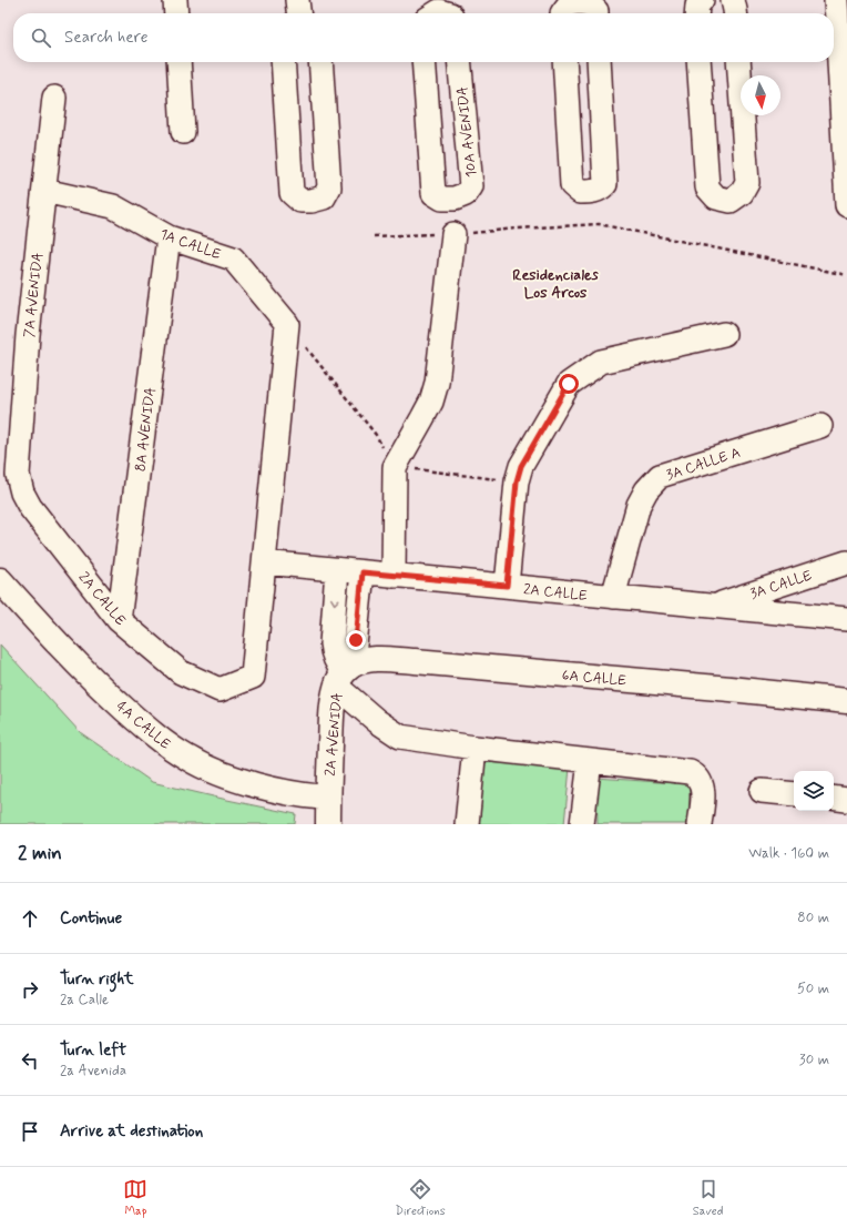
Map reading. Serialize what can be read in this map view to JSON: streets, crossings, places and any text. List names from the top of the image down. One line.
{"streets":{"main road":["6A CALLE","4A CALLE","2A AVENIDA"],"street":["10A AVENIDA","1A CALLE","7A AVENIDA","8A AVENIDA","3A CALLE A","3A CALLE","2A CALLE"]},"crossings":[["1A CALLE","7A AVENIDA"],["1A CALLE","8A AVENIDA"],["7A AVENIDA","2A CALLE"],["8A AVENIDA","2A CALLE"],["3A CALLE A","2A CALLE"],["3A CALLE","2A CALLE"],["2A CALLE","2A AVENIDA"],["6A CALLE","2A AVENIDA"],["4A CALLE","2A AVENIDA"]],"districts":["Residenciales Los Arcos"],"north":"bottom","page":{"search":"Search here","heading":["2 min","Walk · 160 m"],"list":[["Continue","80 m"],["Turn right","2a Calle","50 m"],["Turn left","2a Avenida","30 m"],"Arrive at destination"],"nav":["Map","Directions","Saved"]}}
